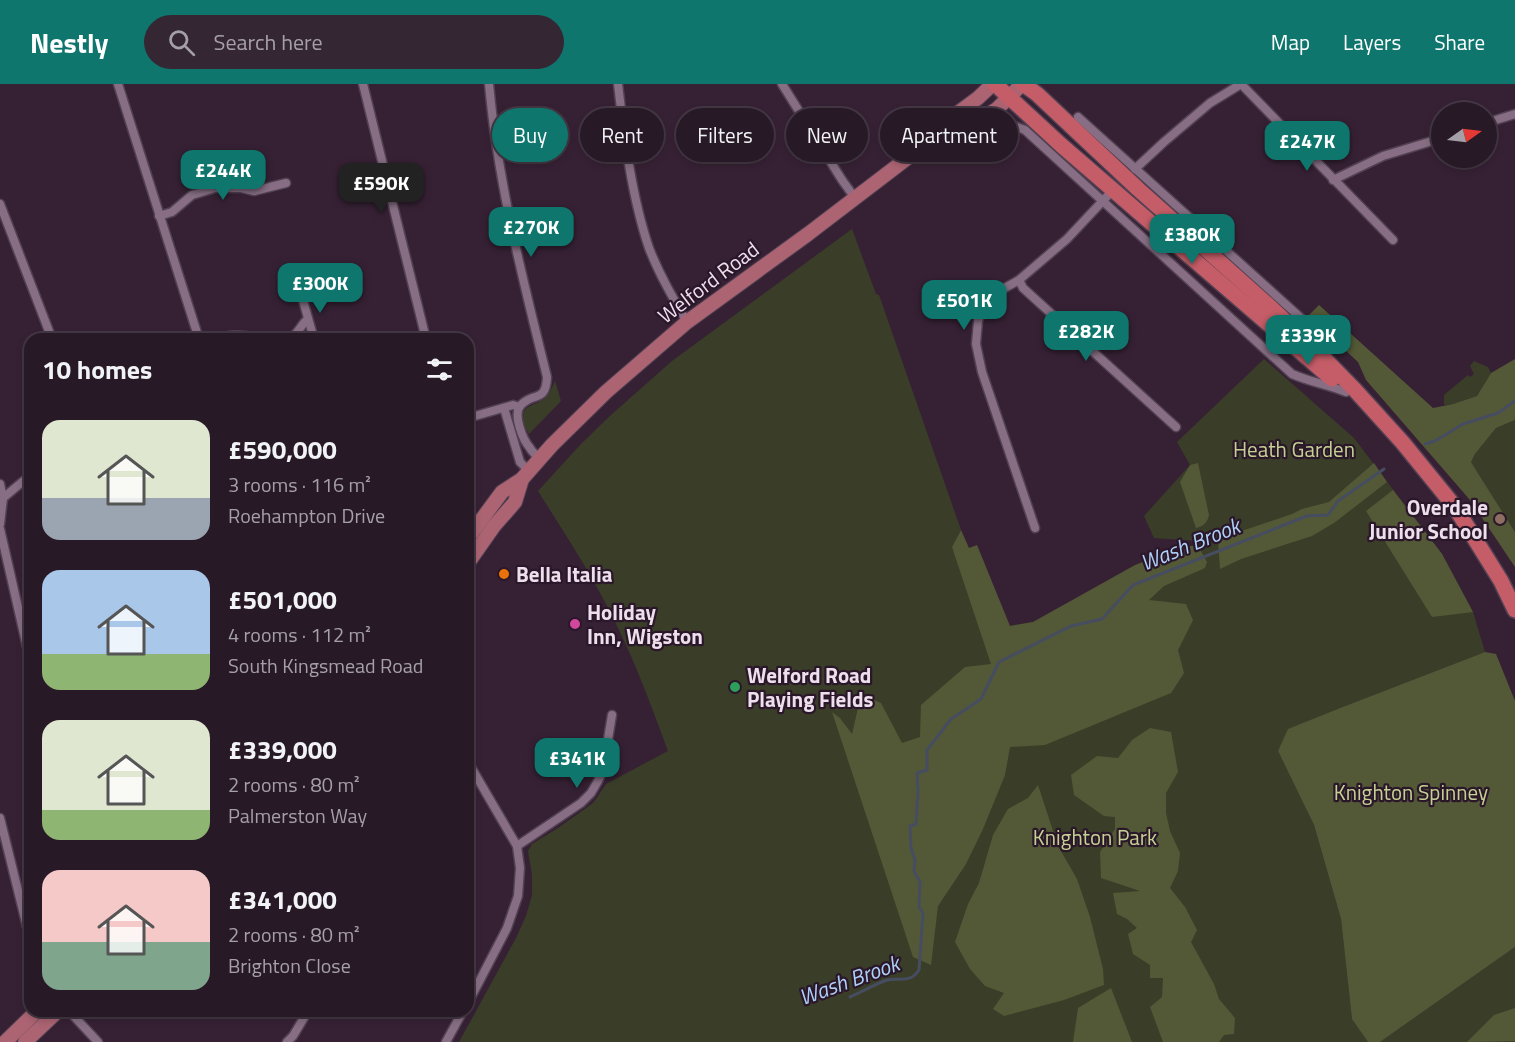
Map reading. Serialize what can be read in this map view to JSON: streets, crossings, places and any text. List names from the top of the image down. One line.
{"streets":{"main road":["Welford Road"]},"water":["Wash Brook"],"parks":["Heath Garden","Knighton Spinney","Knighton Park"],"places":["Overdale Junior School","Bella Italia","Holiday Inn, Wigston","Welford Road Playing Fields"],"north":"right","page":{"header":"Nestly","search":"Search here","nav":["Map","Layers","Share"],"chip":["Buy","Rent","Filters","New","Apartment"],"price":["£247K","£244K","£590K","£270K","£380K","£300K","£501K","£282K","£339K","£341K"],"heading":"10 homes","list":[{"name":"£590,000","note":"3 rooms · 116 m² · Roehampton Drive"},{"name":"£501,000","note":"4 rooms · 112 m² · South Kingsmead Road"},{"name":"£339,000","note":"2 rooms · 80 m² · Palmerston Way"},{"name":"£341,000","note":"2 rooms · 80 m² · Brighton Close"}]}}
